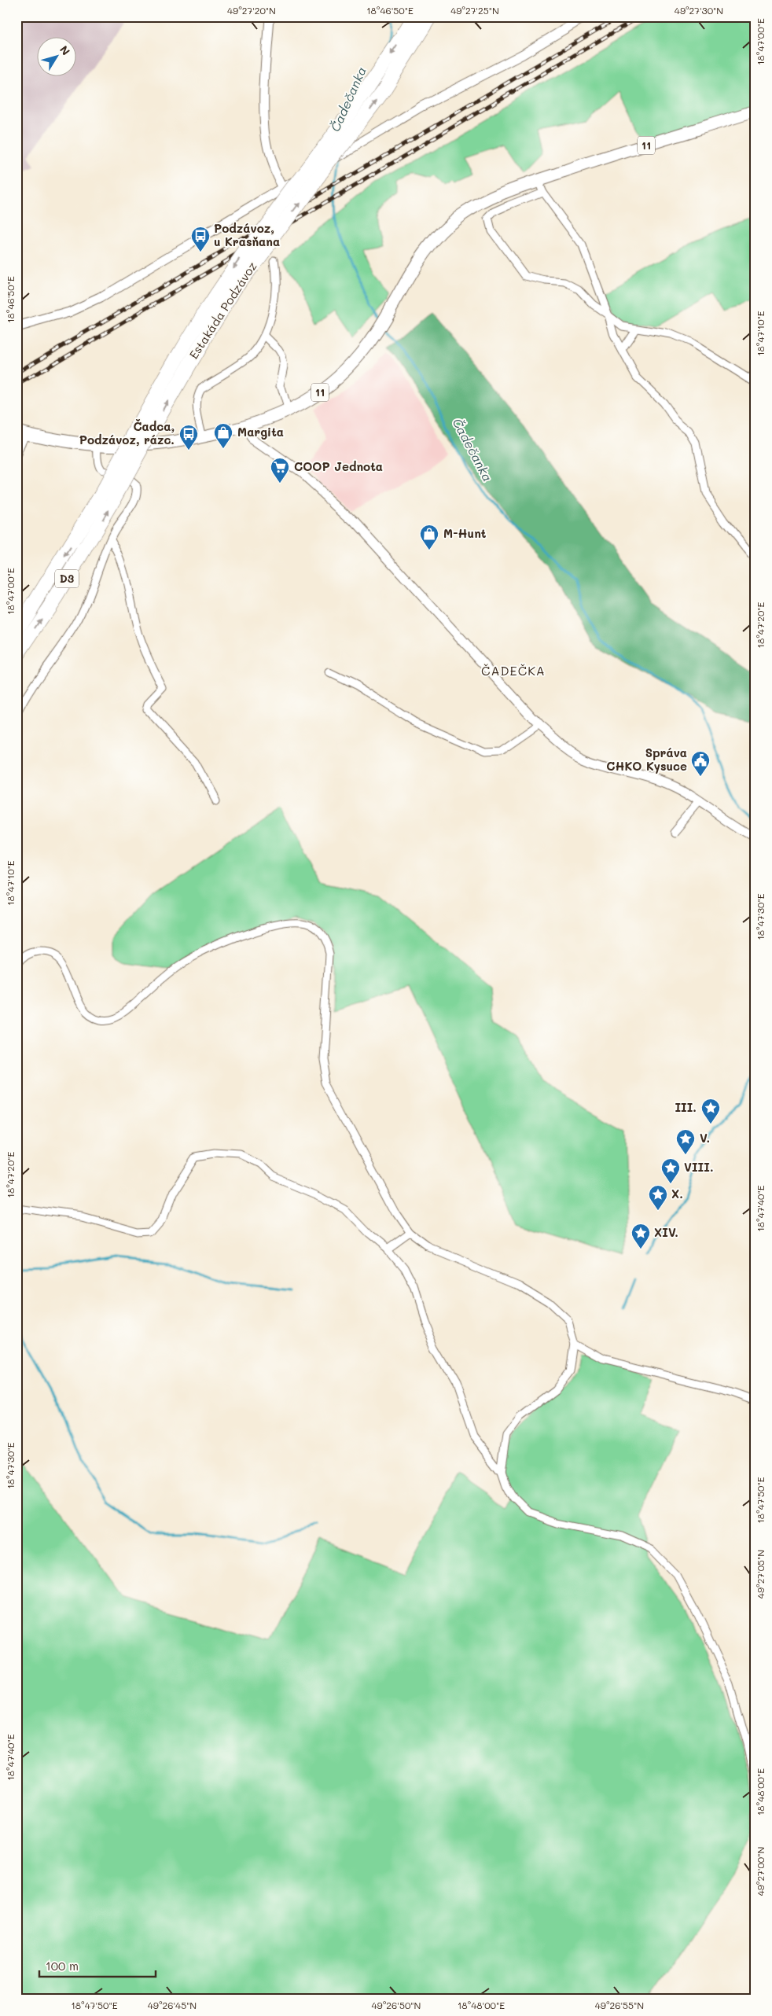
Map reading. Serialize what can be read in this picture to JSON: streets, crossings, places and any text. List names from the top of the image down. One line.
{"streets":{"highway":["Estakáda Podzávoz","D3"],"main road":["11"]},"crossings":[["Estakáda Podzávoz","D3"]],"districts":["ČADEČKA"],"water":["Čadečanka"],"places":{"bus stop":["Podzávoz, u Krasňana","Čadca, Podzávoz, rázc."],"shop":["Margita","M-Hunt"],"supermarket":["COOP Jednota"],"public building":["Správa CHKO Kysuce"],"place":["III.","V.","VIII.","X.","XIV."]},"scale_bar":"100 m","north":"top right","coordinates":["49°27'20\"N","18°46'50\"E","49°27'25\"N","49°27'30\"N","18°47'00\"E","18°47'10\"E","18°47'20\"E","18°47'30\"E","18°47'40\"E","18°47'50\"E","49°27'05\"N","18°48'00\"E","49°27'00\"N","49°26'45\"N","49°26'50\"N","49°26'55\"N"]}
